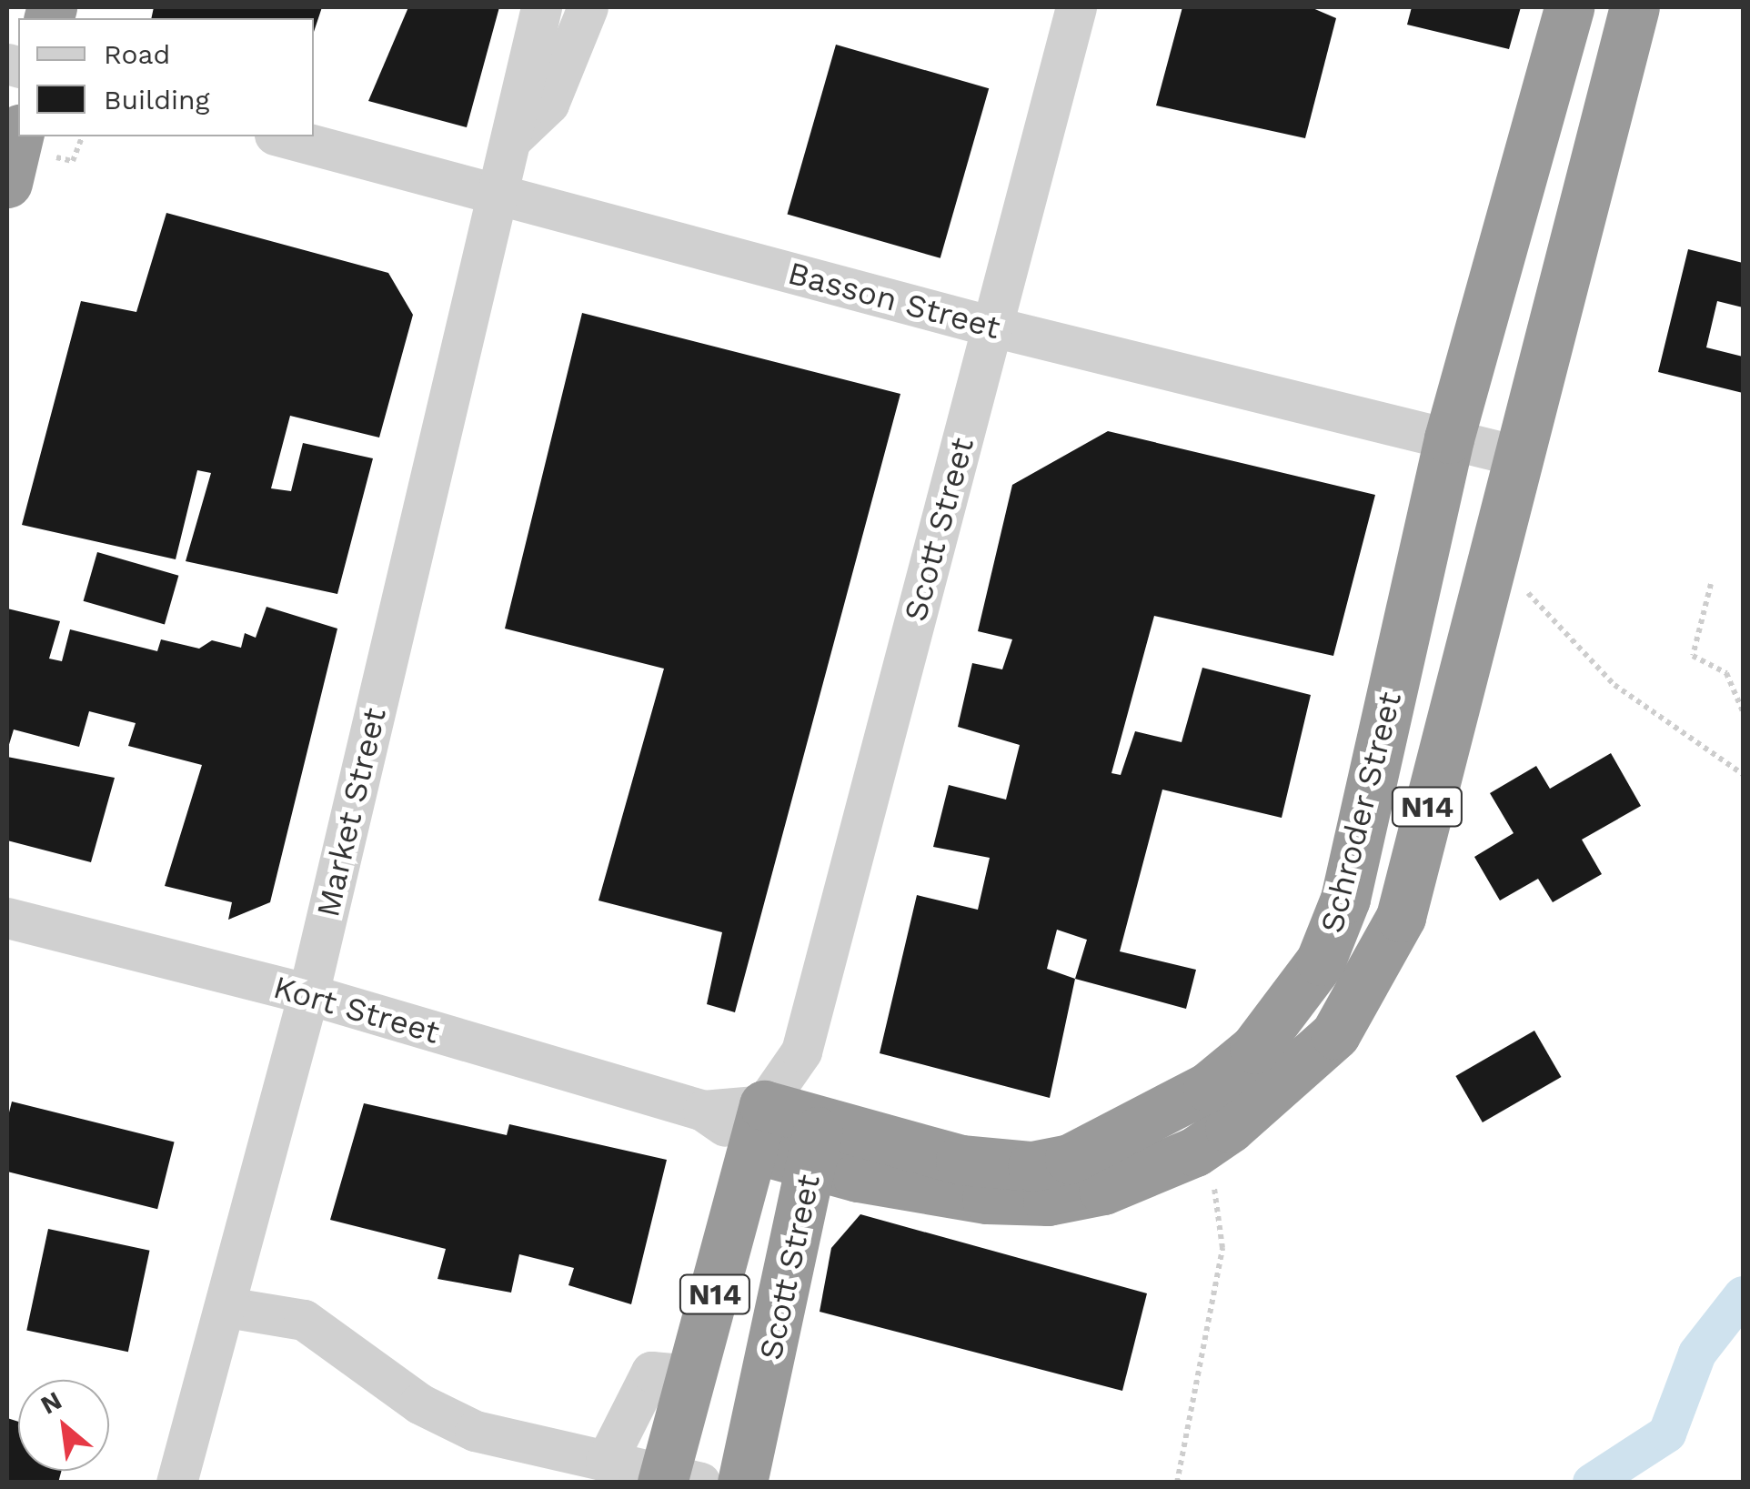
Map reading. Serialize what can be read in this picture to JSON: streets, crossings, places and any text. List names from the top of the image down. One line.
{"streets":{"highway":["Scott Street","N14","Schroder Street"],"street":["Basson Street","Market Street","Kort Street"]},"crossings":[["Basson Street","Scott Street"],["Basson Street","Market Street"],["Basson Street","Schroder Street"],["Scott Street","Schroder Street"],["Market Street","Kort Street"],["Schroder Street","Kort Street"]],"legend":["Road","Building"],"north":"top left"}
